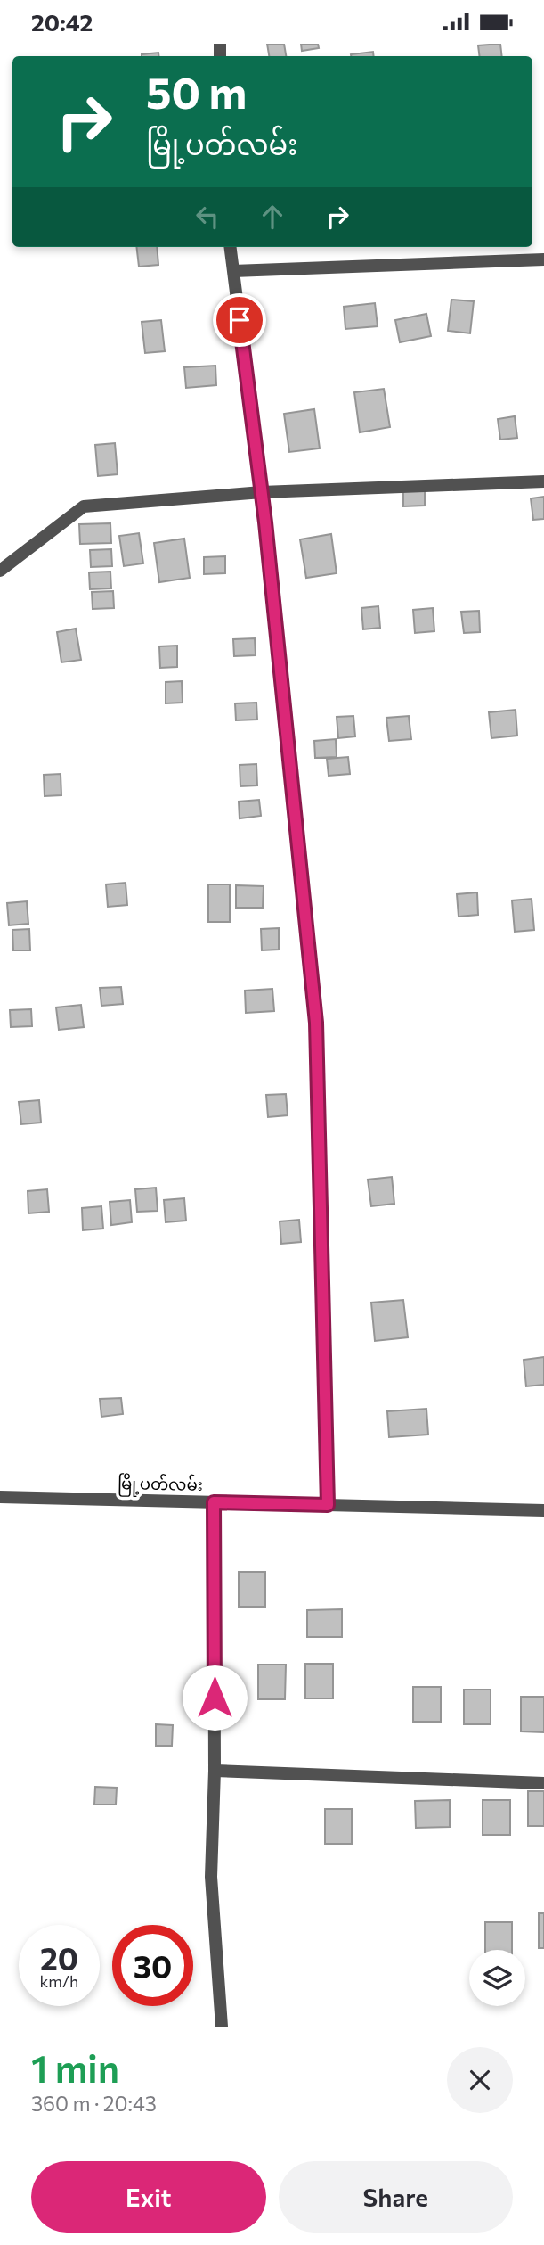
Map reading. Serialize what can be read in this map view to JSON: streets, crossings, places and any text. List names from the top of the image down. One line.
{"streets":{"street":["မြို့ပတ်လမ်း"]},"page":{"status":"20:42","turn":["50 m","မြို့ပတ်လမ်း"],"speed":"20 km/h","limit":"30","heading":["1 min","360 m · 20:43"],"buttons":["Exit","Share"]}}
